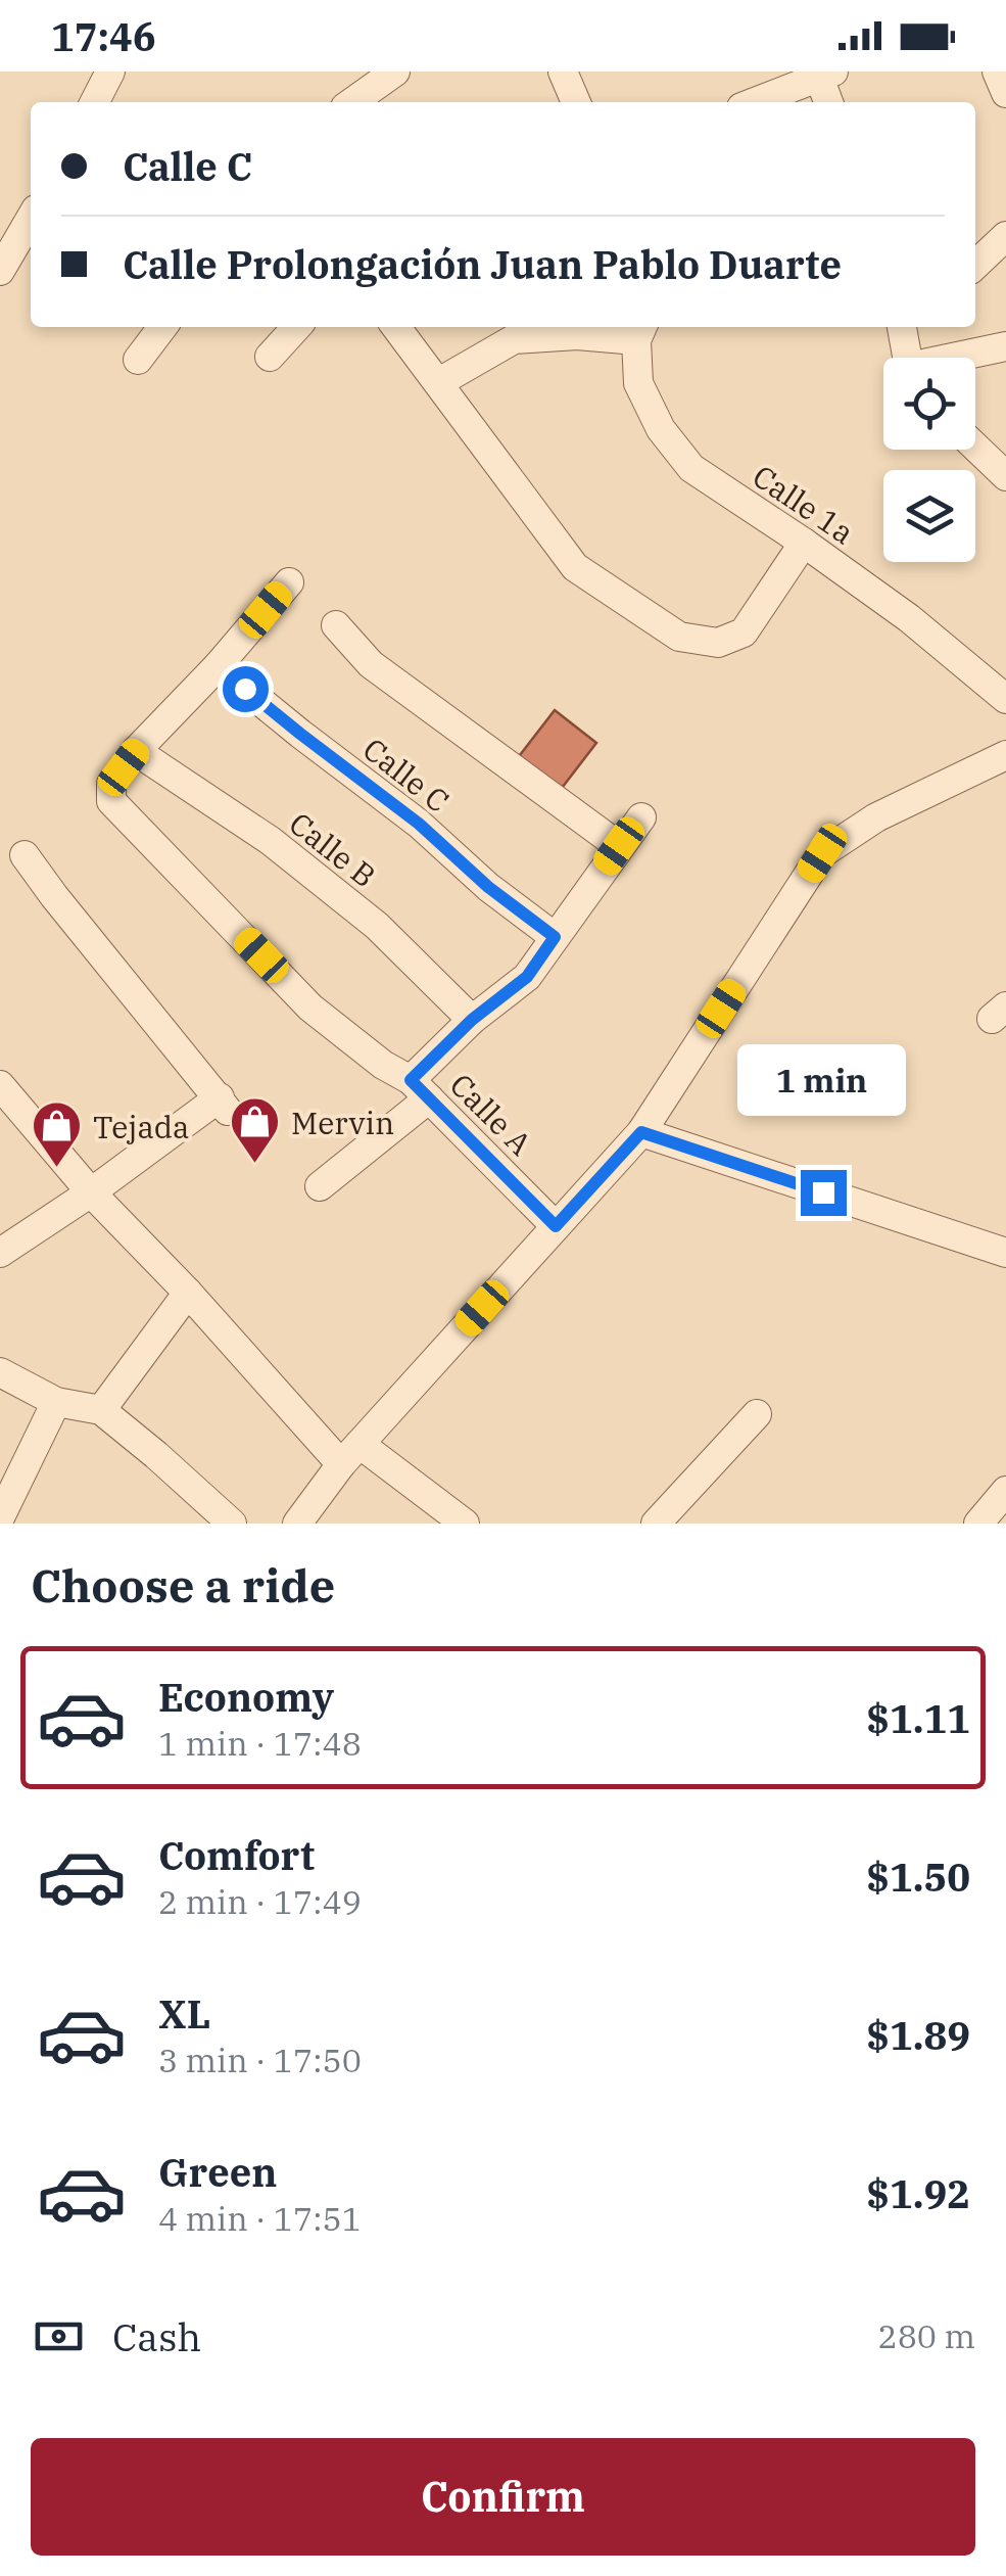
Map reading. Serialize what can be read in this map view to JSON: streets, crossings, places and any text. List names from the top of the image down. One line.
{"streets":{"street":["Calle 1a","Calle C","Calle B","Calle A"]},"crossings":[["Calle B","Calle A"]],"places":{"shop":["Mervin","Tejada"]},"page":{"status":"17:46","banner":["Calle C","Calle Prolongación Juan Pablo Duarte"],"bubble":"1 min","heading":"Choose a ride","list":[{"name":"Economy","note":"1 min · 17:48","value":"$1.11"},{"name":"Comfort","note":"2 min · 17:49","value":"$1.50"},{"name":"XL","note":"3 min · 17:50","value":"$1.89"},{"name":"Green","note":"4 min · 17:51","value":"$1.92"}],"pay":["Cash","280 m"],"buttons":"Confirm"}}
